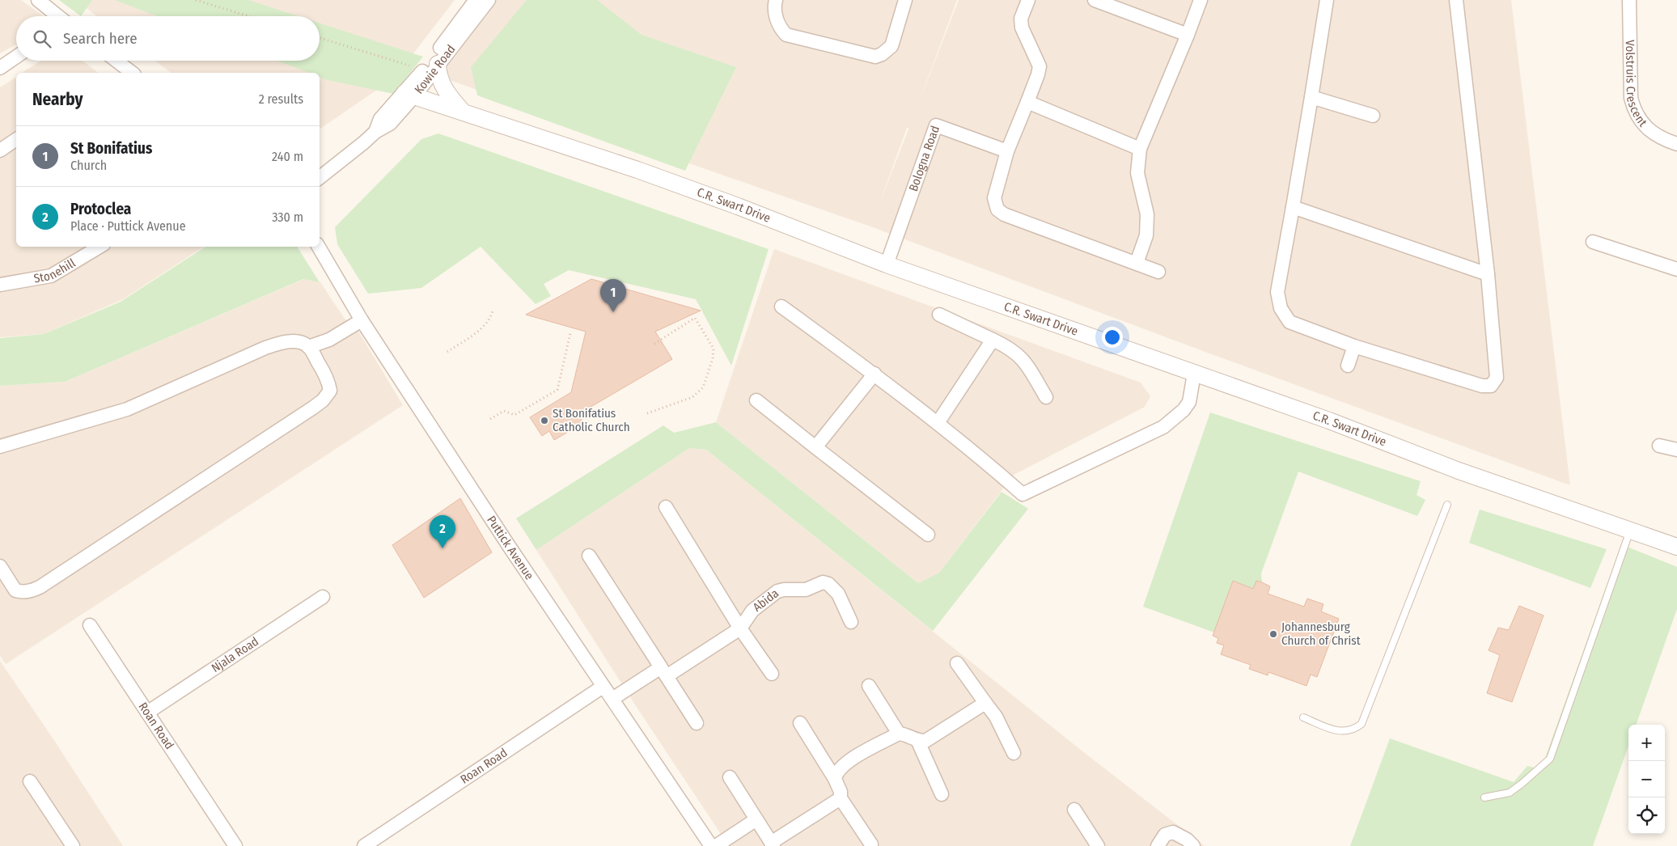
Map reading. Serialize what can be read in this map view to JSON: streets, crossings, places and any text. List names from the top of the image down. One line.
{"streets":{"street":["Kowie Road","Volstruis Crescent","Bologna Road","C.R. Swart Drive","Stonehill","Puttick Avenue","Abida","Njala Road","Roan Road"]},"crossings":[["Kowie Road","C.R. Swart Drive"],["Bologna Road","C.R. Swart Drive"],["Puttick Avenue","Abida"],["Puttick Avenue","Roan Road"],["Njala Road","Roan Road"]],"places":["St Bonifatius Catholic Church","Johannesburg Church of Christ"],"page":{"search":"Search here","heading":["Nearby","2 results"],"list":[{"mark":"1","name":"St Bonifatius","note":"Church","value":"240 m"},{"mark":"2","name":"Protoclea","note":"Place · Puttick Avenue","value":"330 m"}],"pins":["1","2"],"map_buttons":["+","−"]}}
